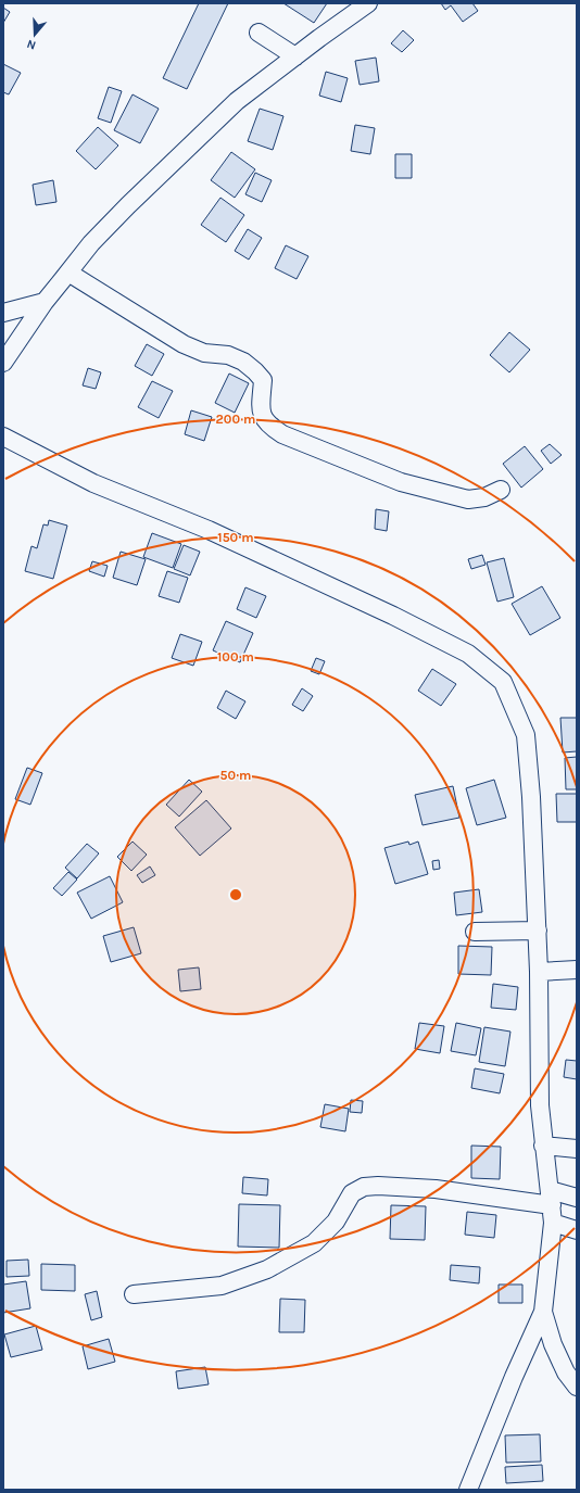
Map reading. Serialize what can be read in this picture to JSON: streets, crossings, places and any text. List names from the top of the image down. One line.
{"north":"bottom","rings":["200 m","150 m","100 m","50 m"]}
